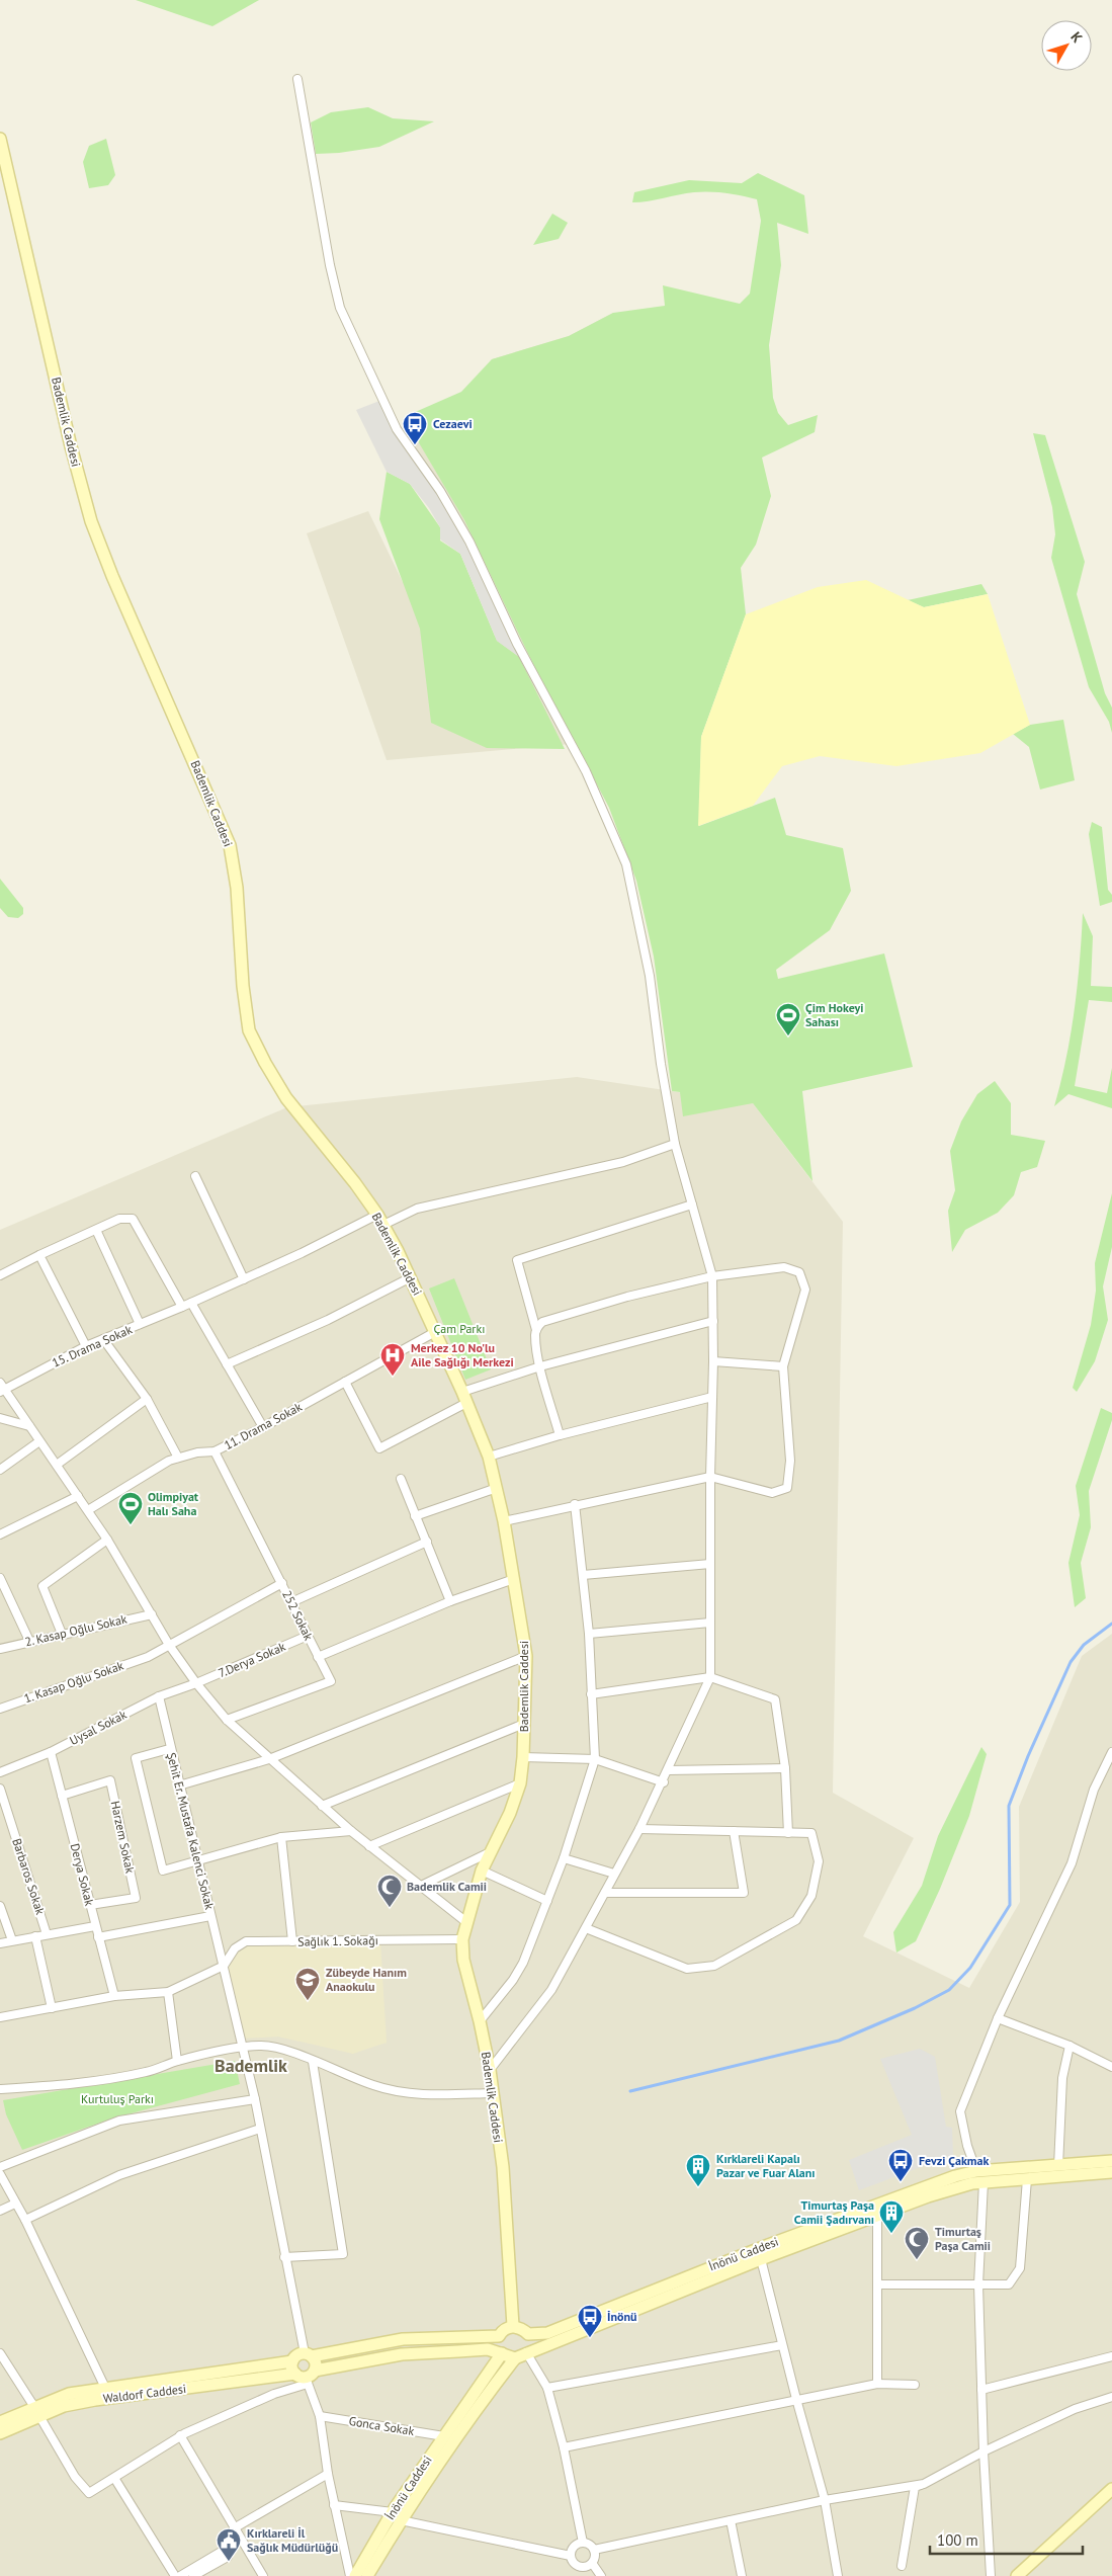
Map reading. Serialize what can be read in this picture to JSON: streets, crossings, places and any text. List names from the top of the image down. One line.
{"streets":{"main road":["Bademlik Caddesi","İnönü Caddesi","Waldorf Caddesi"],"street":["15. Drama Sokak","11. Drama Sokak","252 Sokak","2. Kasap Oğlu Sokak","7.Derya Sokak","1. Kasap Oğlu Sokak","Uysal Sokak","Şehit Er. Mustafa Kalenci Sokak","Harzem Sokak","Derya Sokak","Barbaros Sokak","Sağlık 1. Sokağı","Gonca Sokak"]},"crossings":[["Bademlik Caddesi","15. Drama Sokak"],["Bademlik Caddesi","11. Drama Sokak"],["Bademlik Caddesi","Sağlık 1. Sokağı"],["Bademlik Caddesi","İnönü Caddesi"],["Bademlik Caddesi","Waldorf Caddesi"],["11. Drama Sokak","252 Sokak"],["252 Sokak","7.Derya Sokak"],["252 Sokak","1. Kasap Oğlu Sokak"],["7.Derya Sokak","Uysal Sokak"],["Uysal Sokak","Şehit Er. Mustafa Kalenci Sokak"],["Uysal Sokak","Derya Sokak"],["Şehit Er. Mustafa Kalenci Sokak","Sağlık 1. Sokağı"],["Harzem Sokak","Derya Sokak"],["İnönü Caddesi","Waldorf Caddesi"],["İnönü Caddesi","Gonca Sokak"]],"districts":["Bademlik"],"parks":["Çam Parkı","Kurtuluş Parkı"],"places":{"bus stop":["Cezaevi","Fevzi Çakmak","İnönü"],"sports":["Çim Hokeyi Sahası","Olimpiyat Halı Saha"],"hospital":["Merkez 10 No'lu Aile Sağlığı Merkezi"],"mosque":["Bademlik Camii","Timurtaş Paşa Camii"],"school or university":["Zübeyde Hanım Anaokulu"],"building":["Kırklareli Kapalı Pazar ve Fuar Alanı","Timurtaş Paşa Camii Şadırvanı"],"public building":["Kırklareli İl Sağlık Müdürlüğü"]},"scale_bar":"100 m","north":"top right"}
